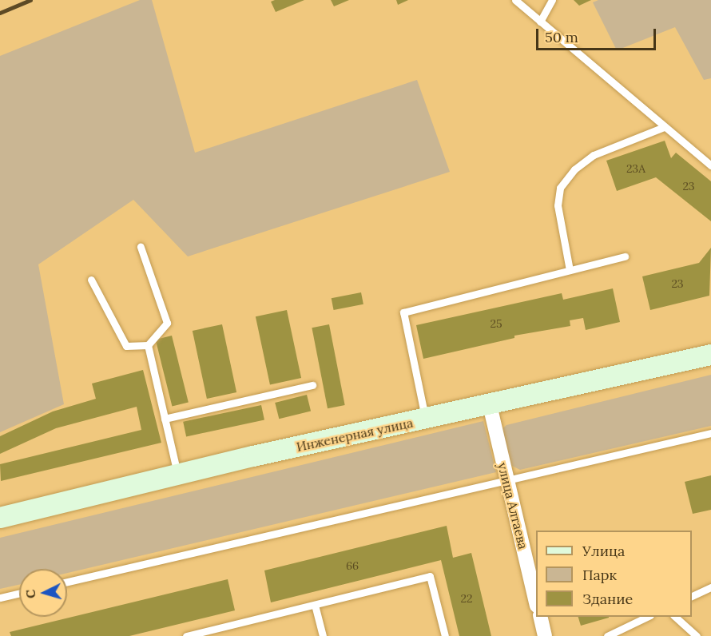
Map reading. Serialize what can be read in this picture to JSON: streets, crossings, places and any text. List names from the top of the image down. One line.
{"streets":{"main road":["Инженерная улица"],"street":["улица Алтаева"]},"crossings":[["Инженерная улица","улица Алтаева"]],"house_numbers":["23А","23","23","25","66","22"],"legend":["Улица","Парк","Здание"],"scale_bar":"50 m","north":"left"}
